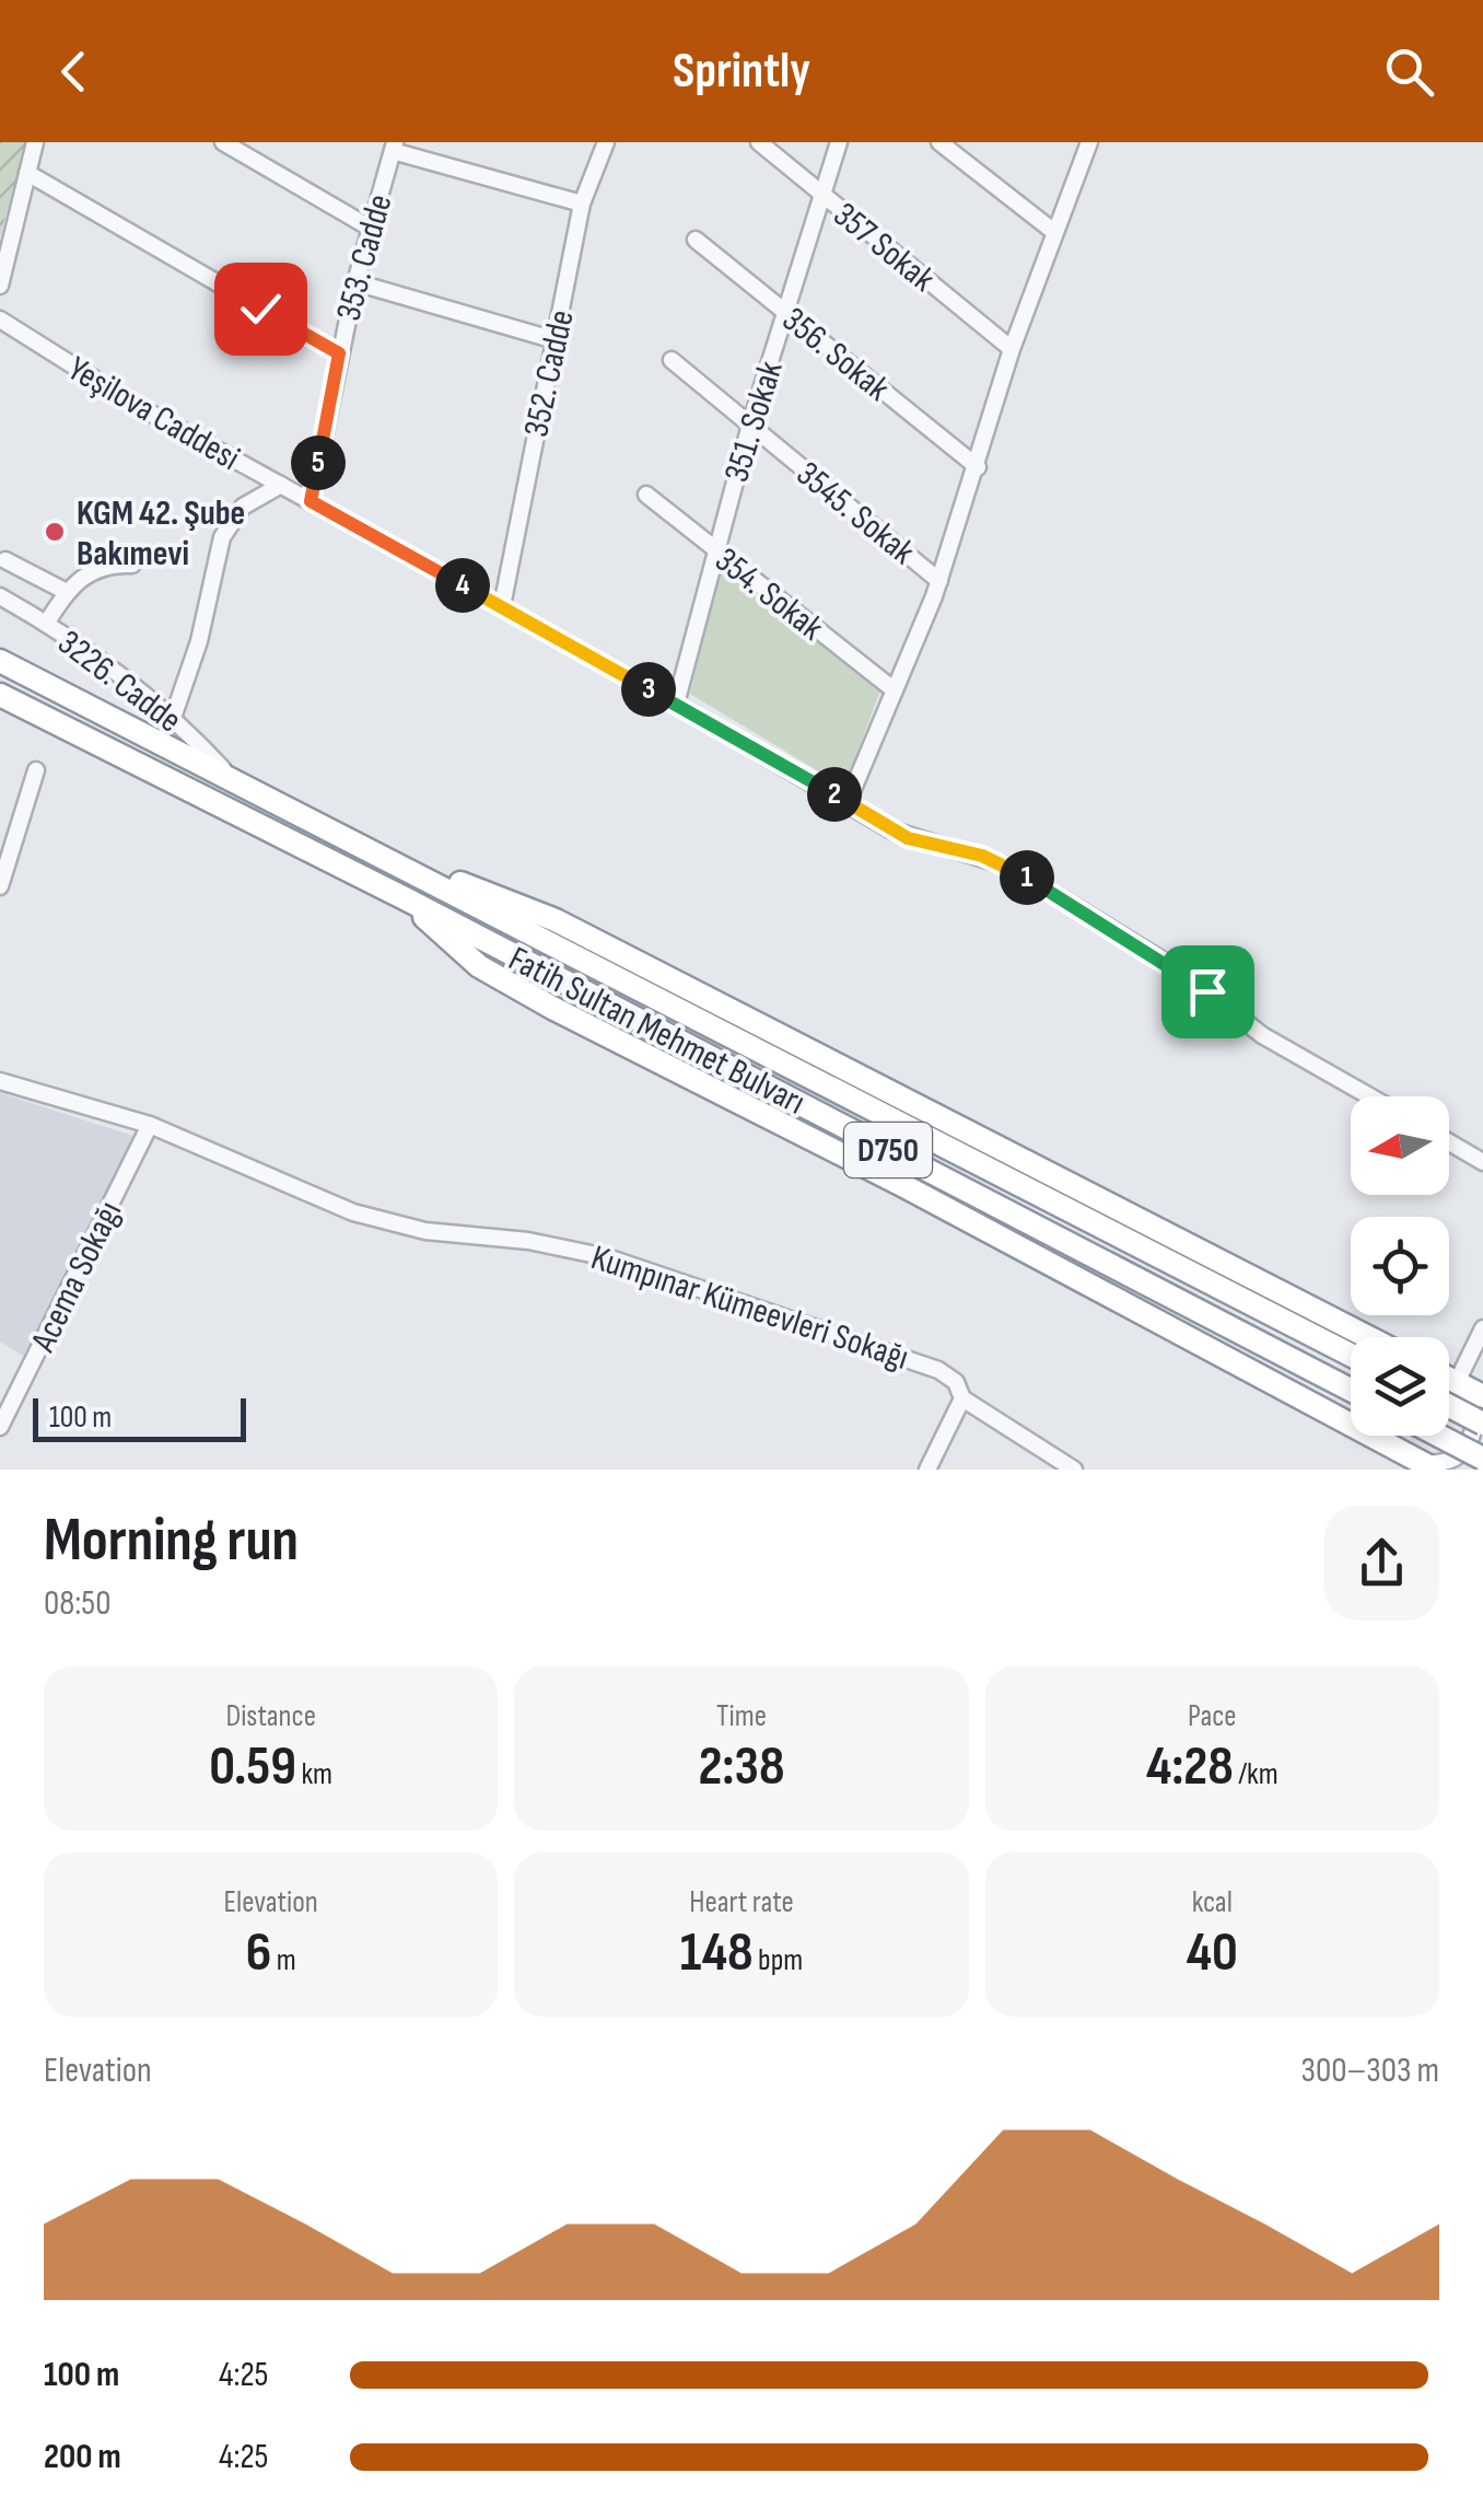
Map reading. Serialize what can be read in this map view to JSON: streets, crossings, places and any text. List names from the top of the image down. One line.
{"streets":{"highway":["Fatih Sultan Mehmet Bulvarı","D750"],"street":["357 Sokak","353. Cadde","356. Sokak","352. Cadde","Yeşilova Caddesi","351. Sokak","3545. Sokak","354. Sokak","3226. Cadde","Acema Sokağı","Kumpınar Kümeevleri Sokağı"]},"crossings":[["357 Sokak","351. Sokak"],["353. Cadde","Yeşilova Caddesi"],["356. Sokak","351. Sokak"],["352. Cadde","Yeşilova Caddesi"],["Yeşilova Caddesi","351. Sokak"],["351. Sokak","3545. Sokak"],["351. Sokak","354. Sokak"],["3226. Cadde","Fatih Sultan Mehmet Bulvarı"],["Acema Sokağı","Kumpınar Kümeevleri Sokağı"]],"places":["KGM 42. Şube Bakımevi"],"scale_bar":"100 m","north":"left","page":{"header":"Sprintly","pins":["5","4","3","2","1"],"scale":"100 m","heading":["Morning run","08:50"],"stats":[["Distance","0.59 km"],["Time","2:38"],["Pace","4:28 /km"],["Elevation","6 m"],["Heart rate","148 bpm"],["kcal","40"]],"chart":["Elevation","300–303 m"],"list":[{"name":"100 m","note":"4:25"},{"name":"200 m","note":"4:25"}]}}
